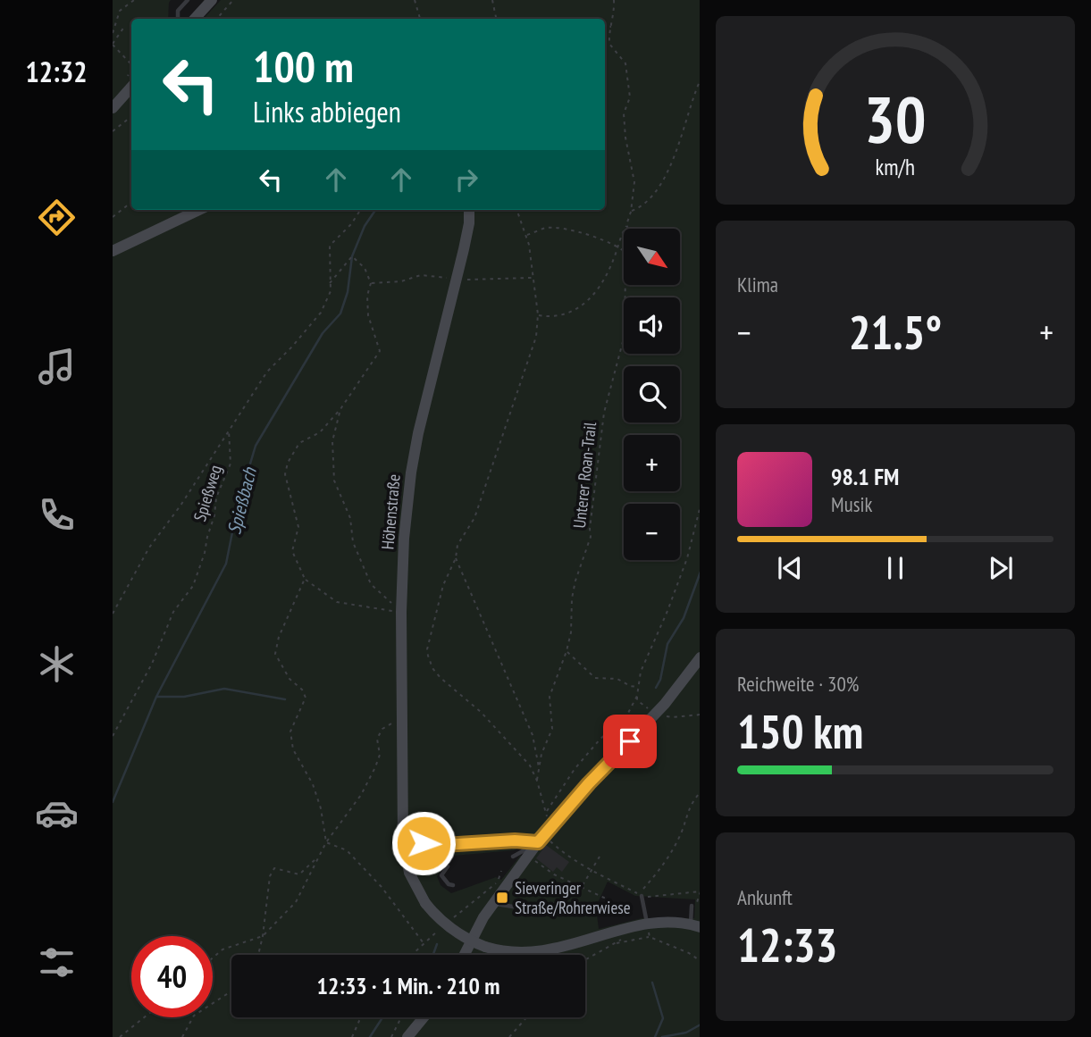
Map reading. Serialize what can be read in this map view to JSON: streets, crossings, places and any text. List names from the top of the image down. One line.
{"streets":{"street":["Höhenstraße"],"path":["Unterer Roan-Trail","Spießweg"]},"water":["Spießbach"],"places":{"transit":["Sieveringer Straße/Rohrerwiese"]},"north":"bottom right","page":{"tabs":"12:32","turn":["100 m","Links abbiegen"],"tile":["Klima",["Reichweite · 30%","150 km"],["Ankunft","12:33"]],"map_buttons":["+","−"],"heat":["−","21.5°","+"],"song":["98.1 FM","Musik"],"limit":"40","trip":"12:33 · 1 Min. · 210 m","gauge":["30","km/h"]}}
